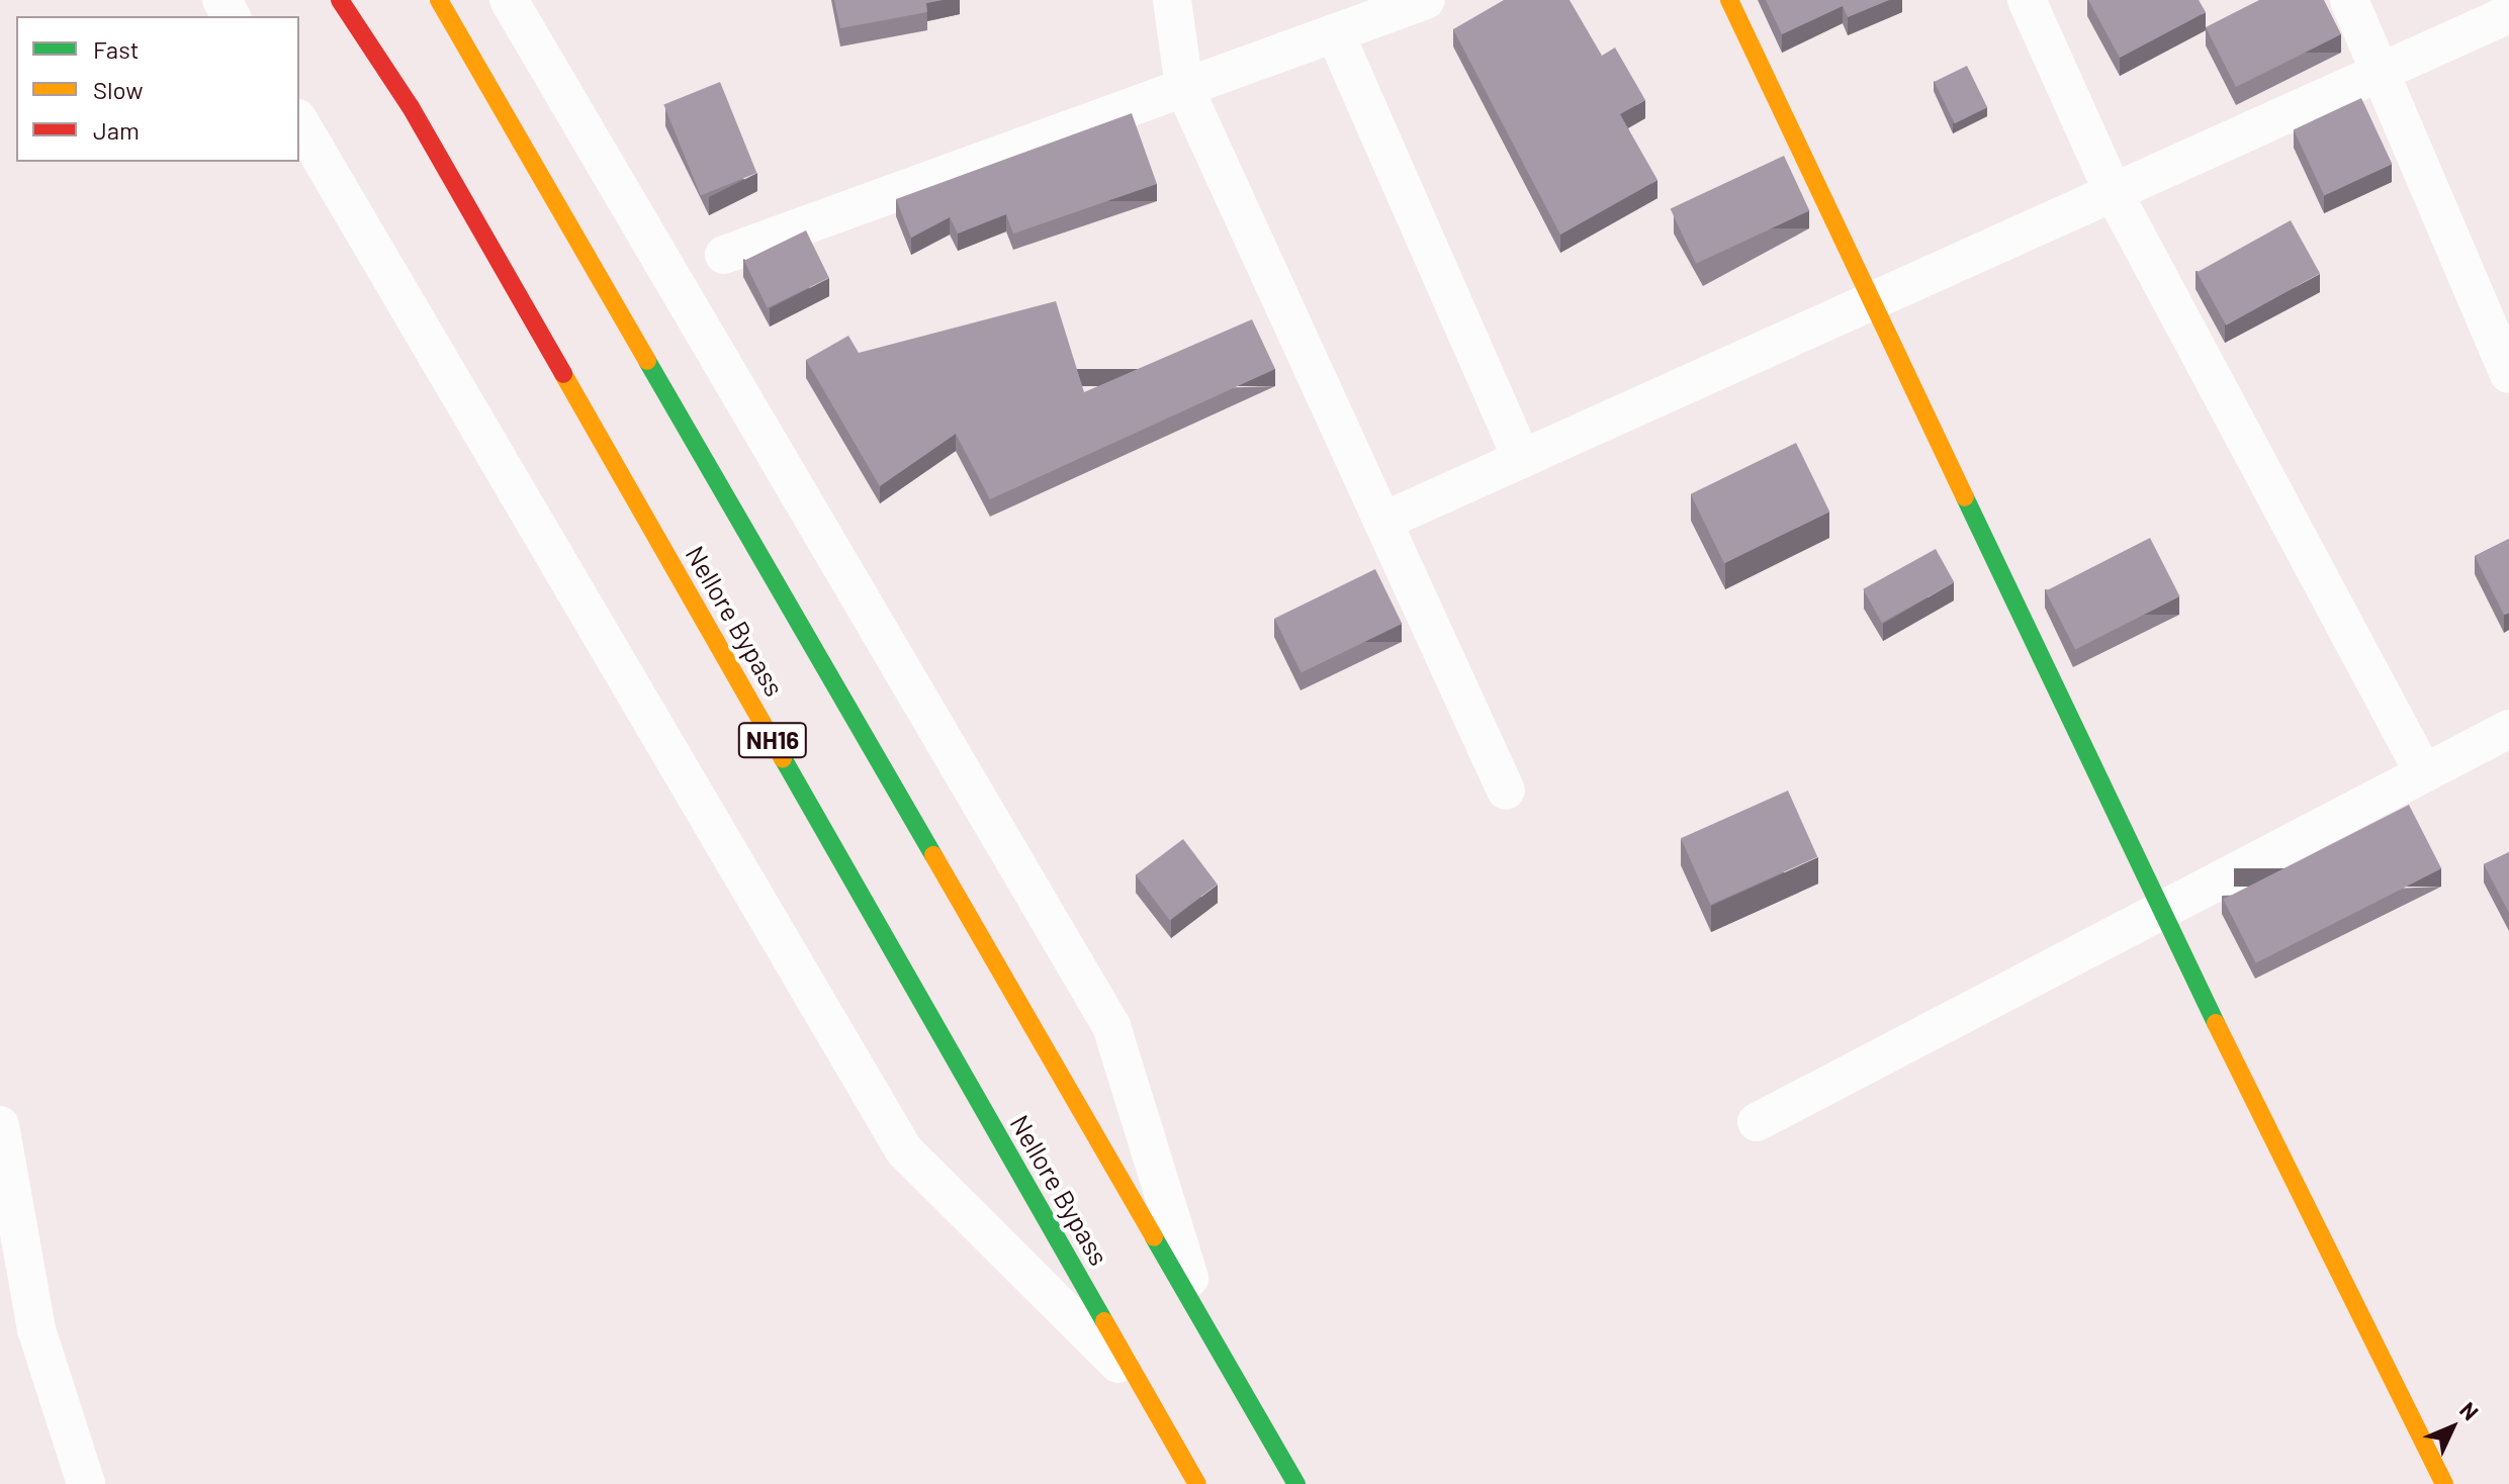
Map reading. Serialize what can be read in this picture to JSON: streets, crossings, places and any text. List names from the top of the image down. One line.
{"streets":{"main road":["Nellore Bypass","NH16"]},"legend":["Fast","Slow","Jam"],"north":"top right"}
